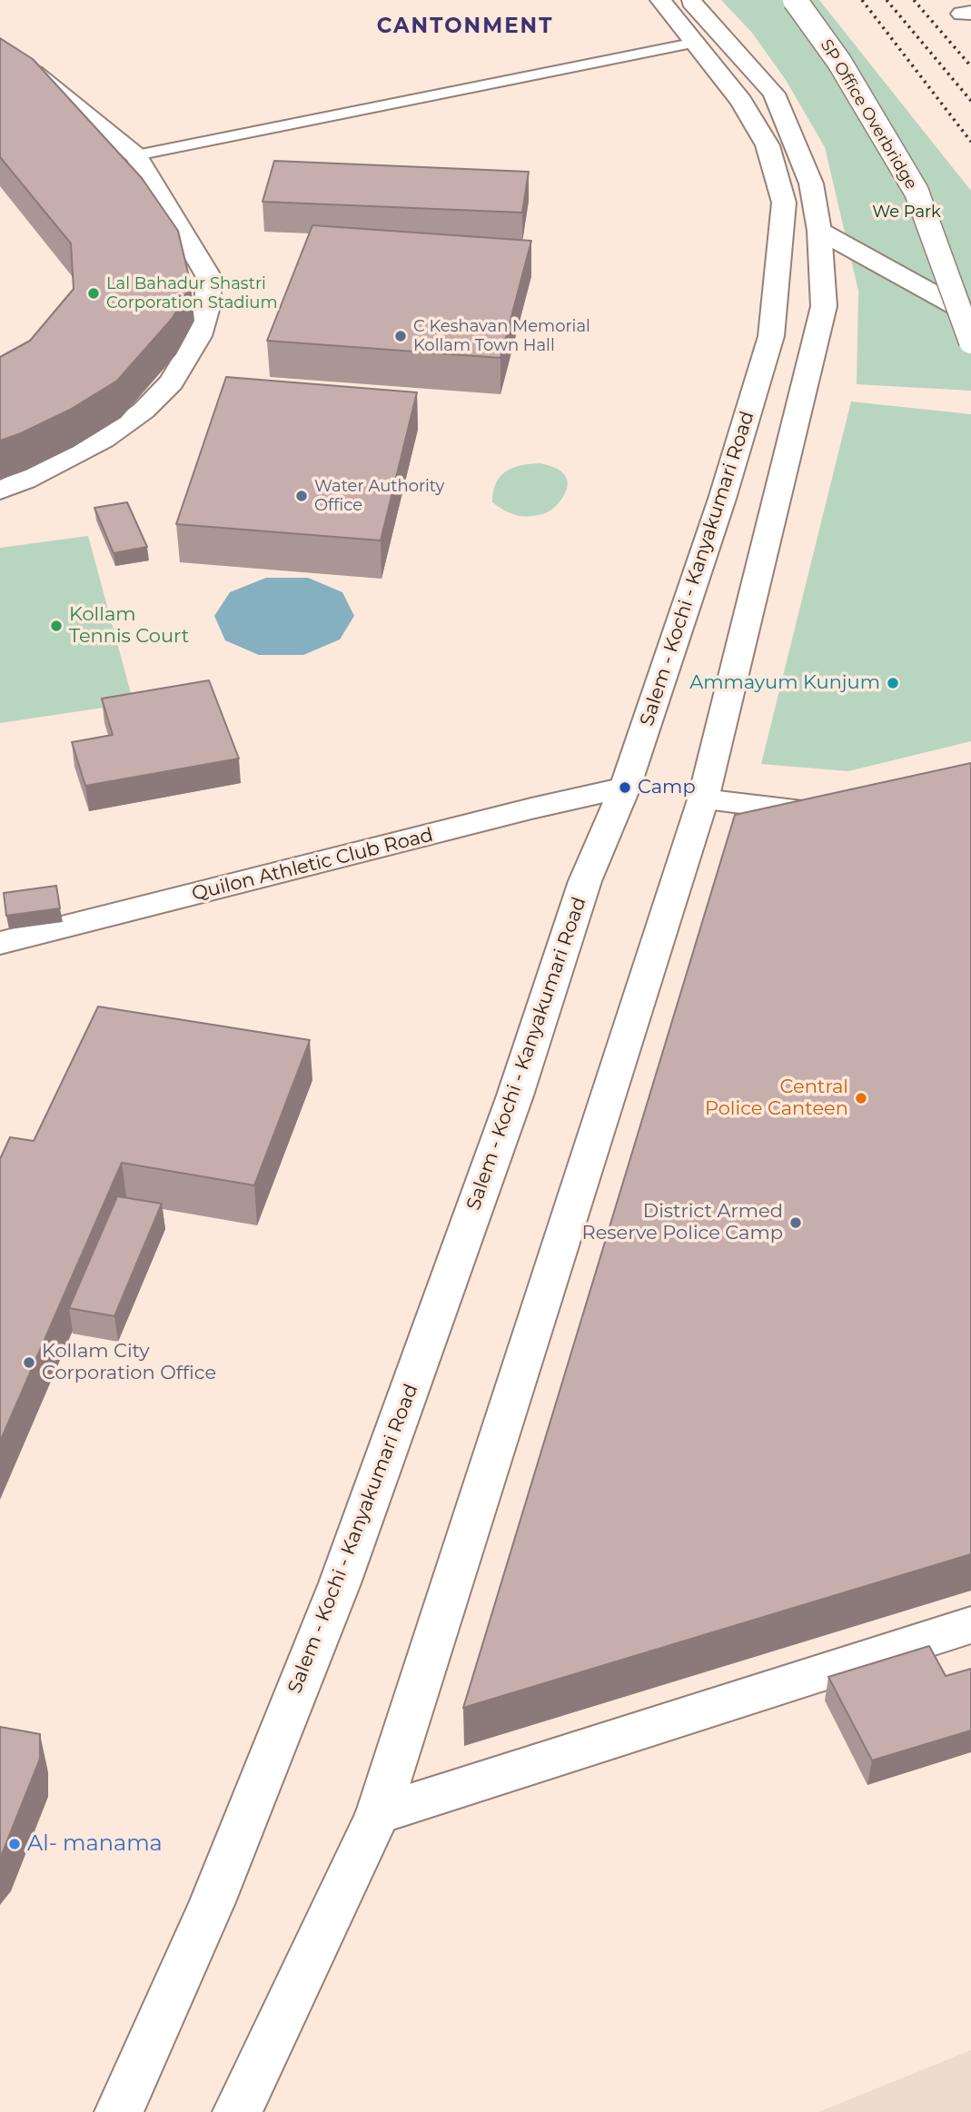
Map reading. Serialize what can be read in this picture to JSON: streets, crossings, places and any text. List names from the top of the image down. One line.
{"streets":{"main road":["SP Office Overbridge","Salem - Kochi - Kanyakumari Road","Quilon Athletic Club Road"]},"crossings":[["Salem - Kochi - Kanyakumari Road","Quilon Athletic Club Road"]],"districts":["CANTONMENT"],"parks":["We Park"],"places":["Lal Bahadur Shastri Corporation Stadium","C Keshavan Memorial Kollam Town Hall","Water Authority Office","Kollam Tennis Court","Ammayum Kunjum","Camp","Central Police Canteen","District Armed Reserve Police Camp","Kollam City Corporation Office","Al- manama"]}
